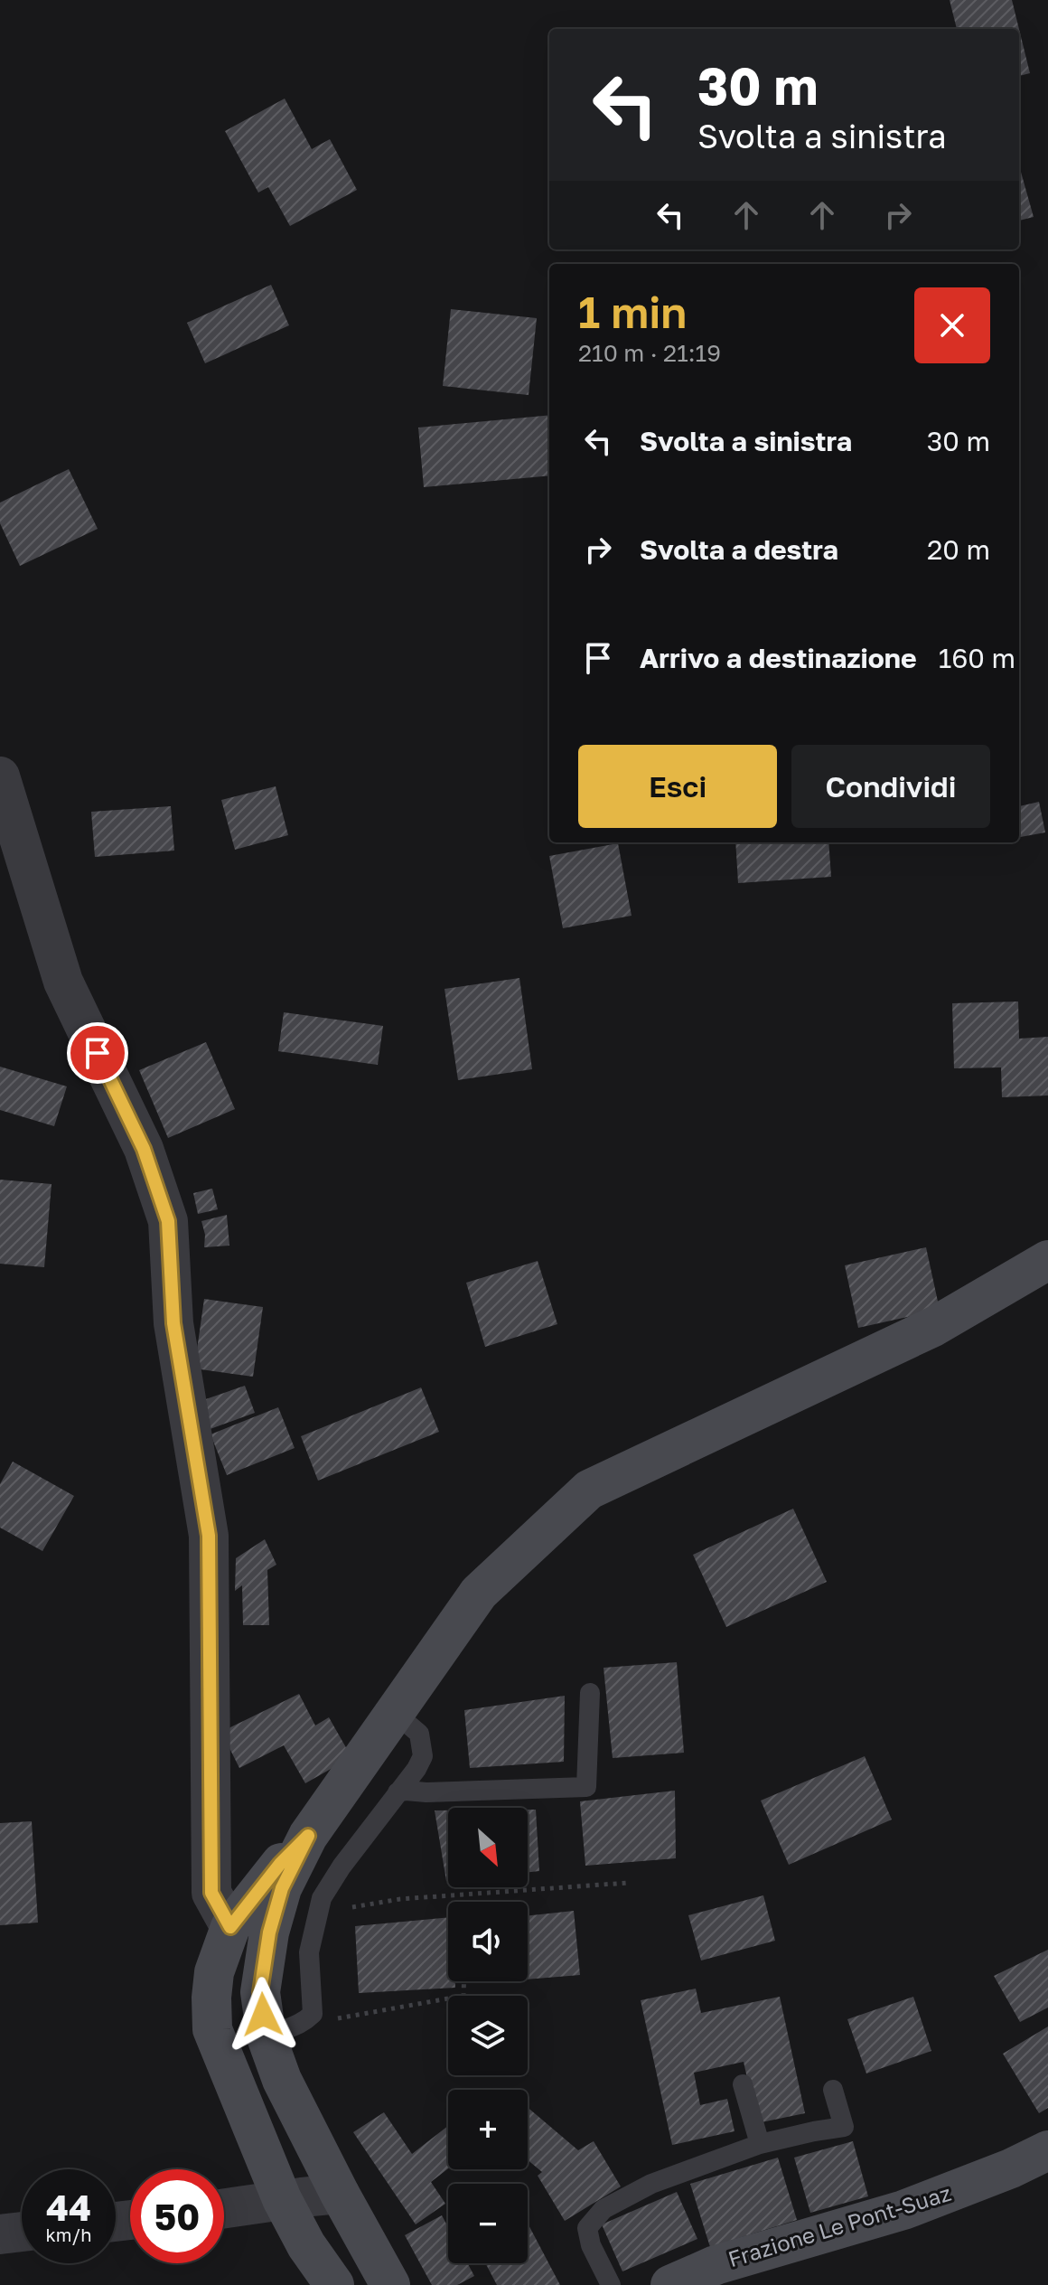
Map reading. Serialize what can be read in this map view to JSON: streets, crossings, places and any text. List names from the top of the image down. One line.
{"streets":{"main road":["Frazione Le Pont-Suaz"]},"north":"bottom right","page":{"turn":["30 m","Svolta a sinistra"],"heading":["1 min","210 m · 21:19"],"list":[{"name":"Svolta a sinistra","value":"30 m"},{"name":"Svolta a destra","value":"20 m"},{"name":"Arrivo a destinazione","value":"160 m"}],"buttons":["Esci","Condividi"],"map_buttons":["+","−"],"speed":"44 km/h","limit":"50"}}
